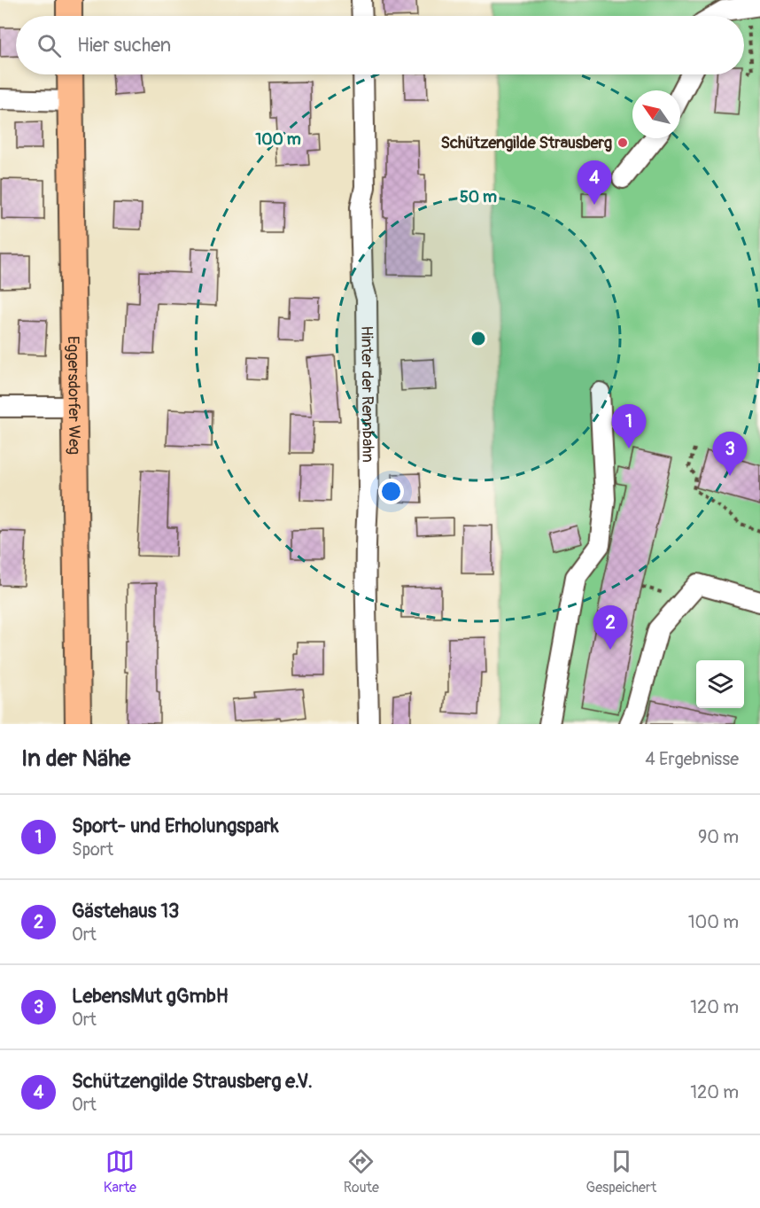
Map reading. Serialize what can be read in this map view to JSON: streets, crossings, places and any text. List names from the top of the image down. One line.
{"streets":{"main road":["Eggersdorfer Weg"],"street":["Hinter der Rennbahn"]},"places":["Schützengilde Strausberg"],"north":"top left","page":{"search":"Hier suchen","pins":["4","1","3","2"],"heading":["In der Nähe","4 Ergebnisse"],"list":[{"mark":"1","name":"Sport- und Erholungspark","note":"Sport","value":"90 m"},{"mark":"2","name":"Gästehaus 13","note":"Ort","value":"100 m"},{"mark":"3","name":"LebensMut gGmbH","note":"Ort","value":"120 m"},{"mark":"4","name":"Schützengilde Strausberg e.V.","note":"Ort","value":"120 m"}],"nav":["Karte","Route","Gespeichert"]},"rings":["100 m","50 m"]}
